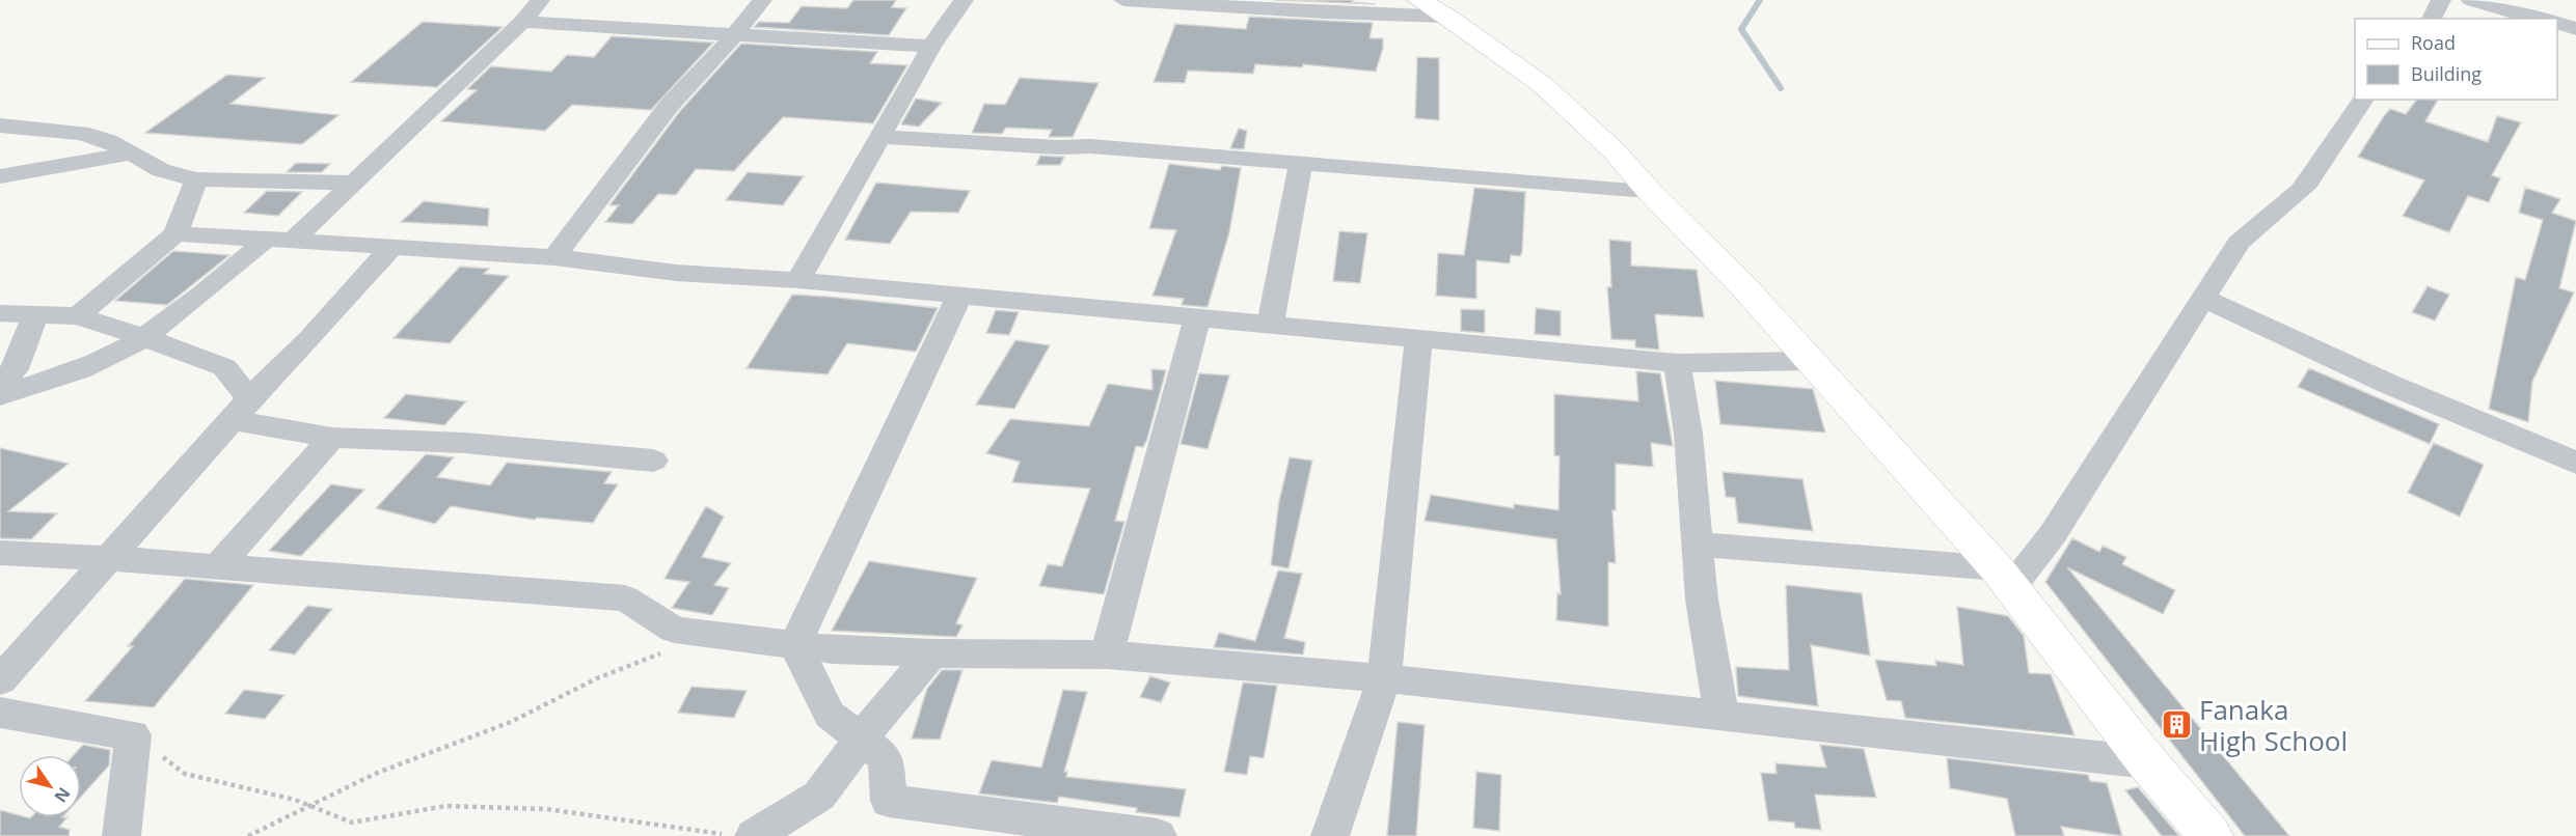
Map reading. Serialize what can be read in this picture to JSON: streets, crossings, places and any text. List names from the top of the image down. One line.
{"places":{"building":["Fanaka High School"]},"legend":["Road","Building"],"north":"bottom right"}
